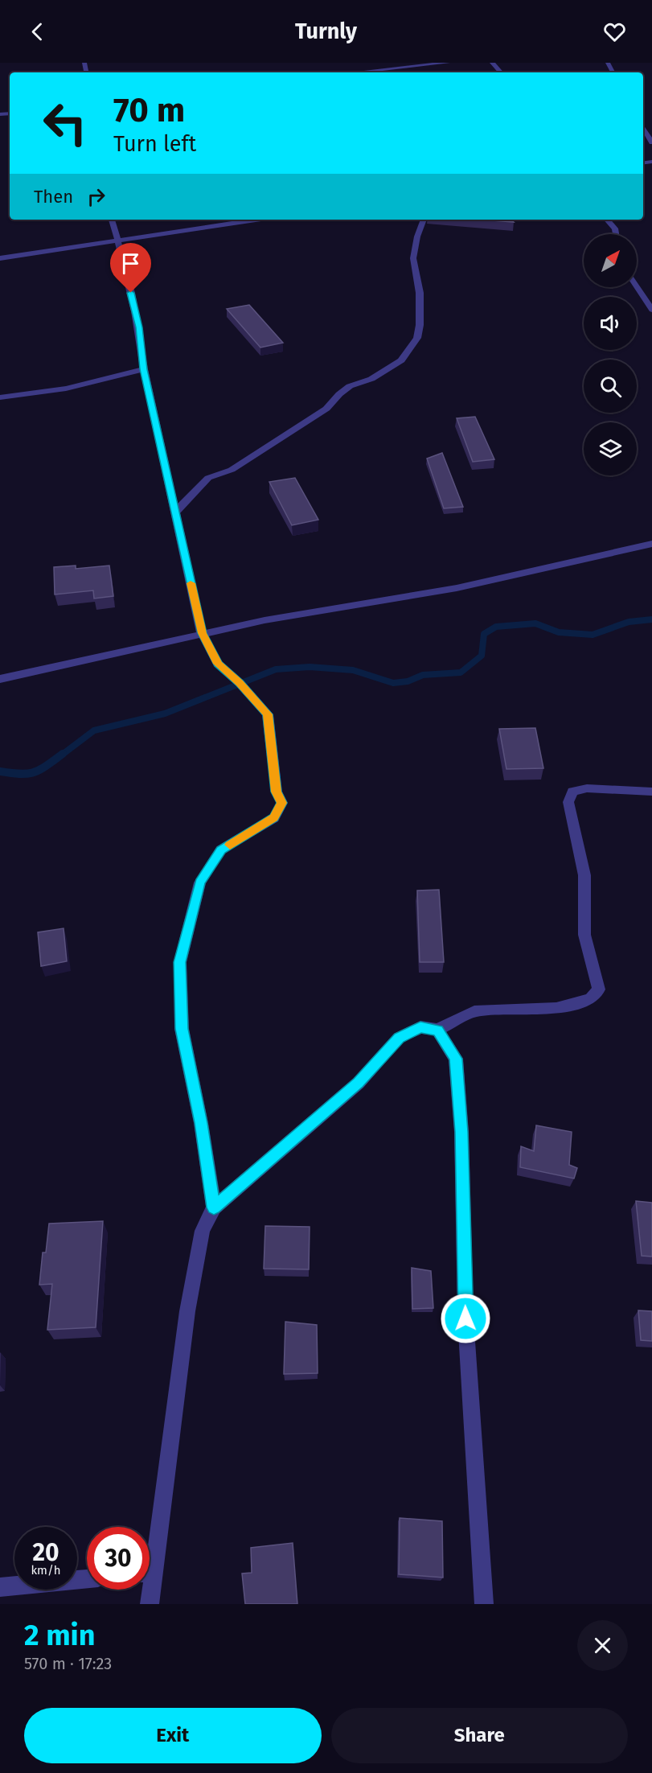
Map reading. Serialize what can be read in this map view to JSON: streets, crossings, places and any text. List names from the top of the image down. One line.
{"north":"top right","page":{"header":"Turnly","turn":["70 m","Turn left"],"then":"Then","speed":"20 km/h","limit":"30","heading":["2 min","570 m · 17:23"],"buttons":["Exit","Share"]}}
